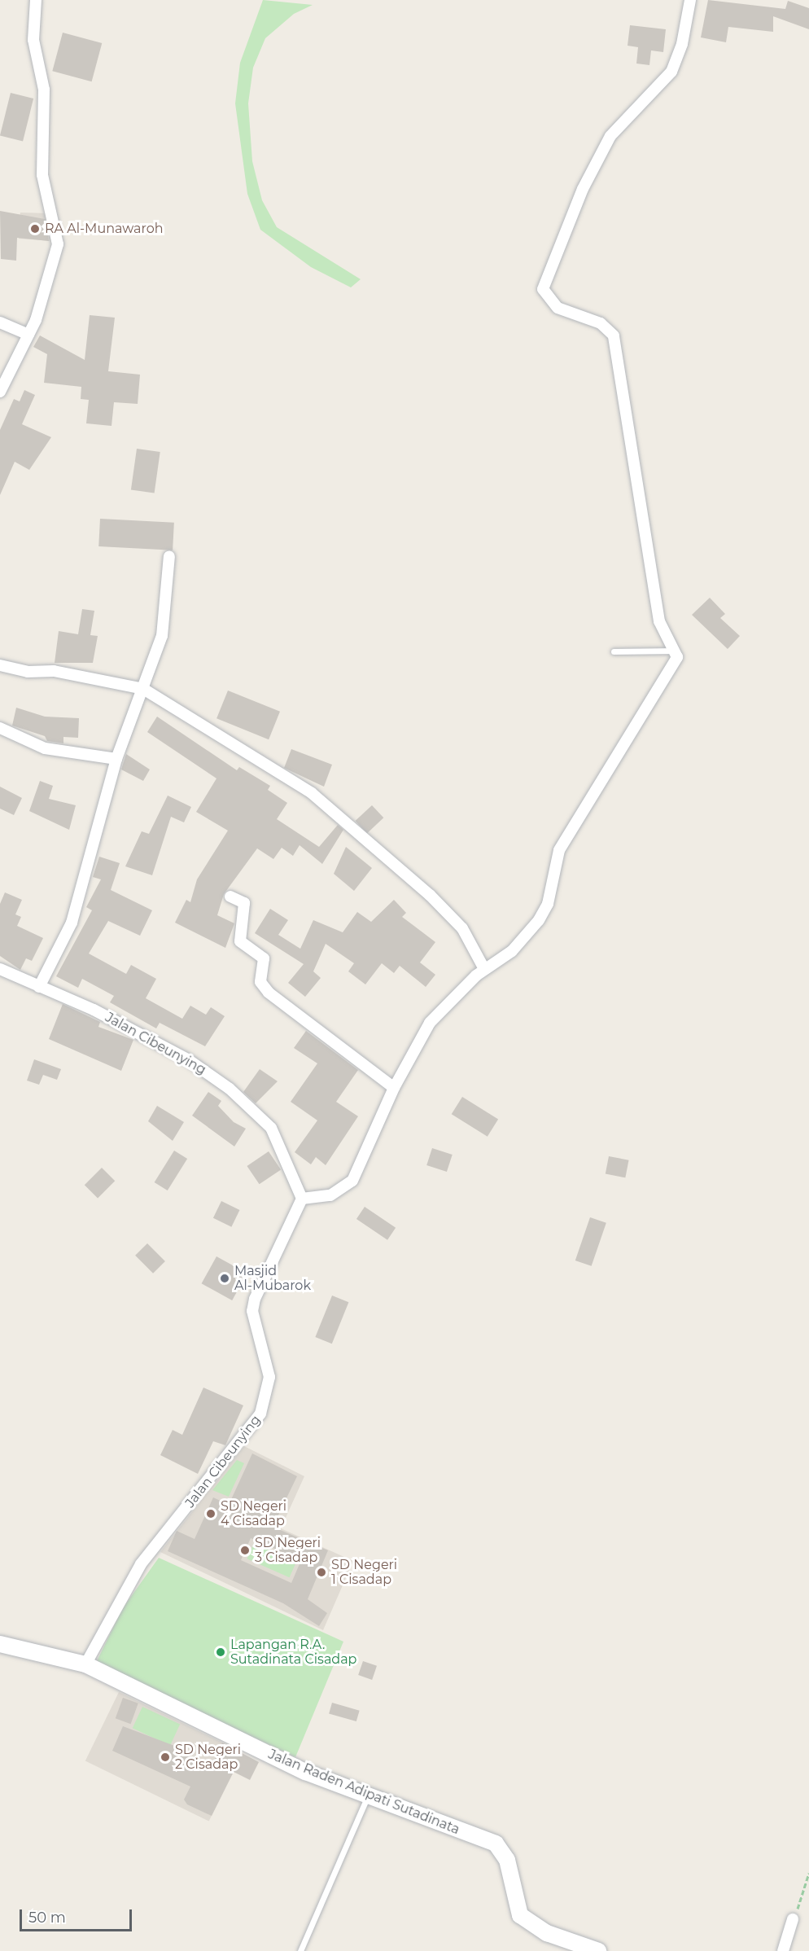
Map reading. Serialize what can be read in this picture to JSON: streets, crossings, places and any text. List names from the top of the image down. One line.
{"streets":{"street":["Jalan Cibeunying","Jalan Raden Adipati Sutadinata"]},"crossings":[["Jalan Cibeunying","Jalan Raden Adipati Sutadinata"]],"places":["RA Al-Munawaroh","Masjid Al-Mubarok","SD Negeri 4 Cisadap","SD Negeri 3 Cisadap","SD Negeri 1 Cisadap","Lapangan R.A. Sutadinata Cisadap","SD Negeri 2 Cisadap"],"scale_bar":"50 m"}
